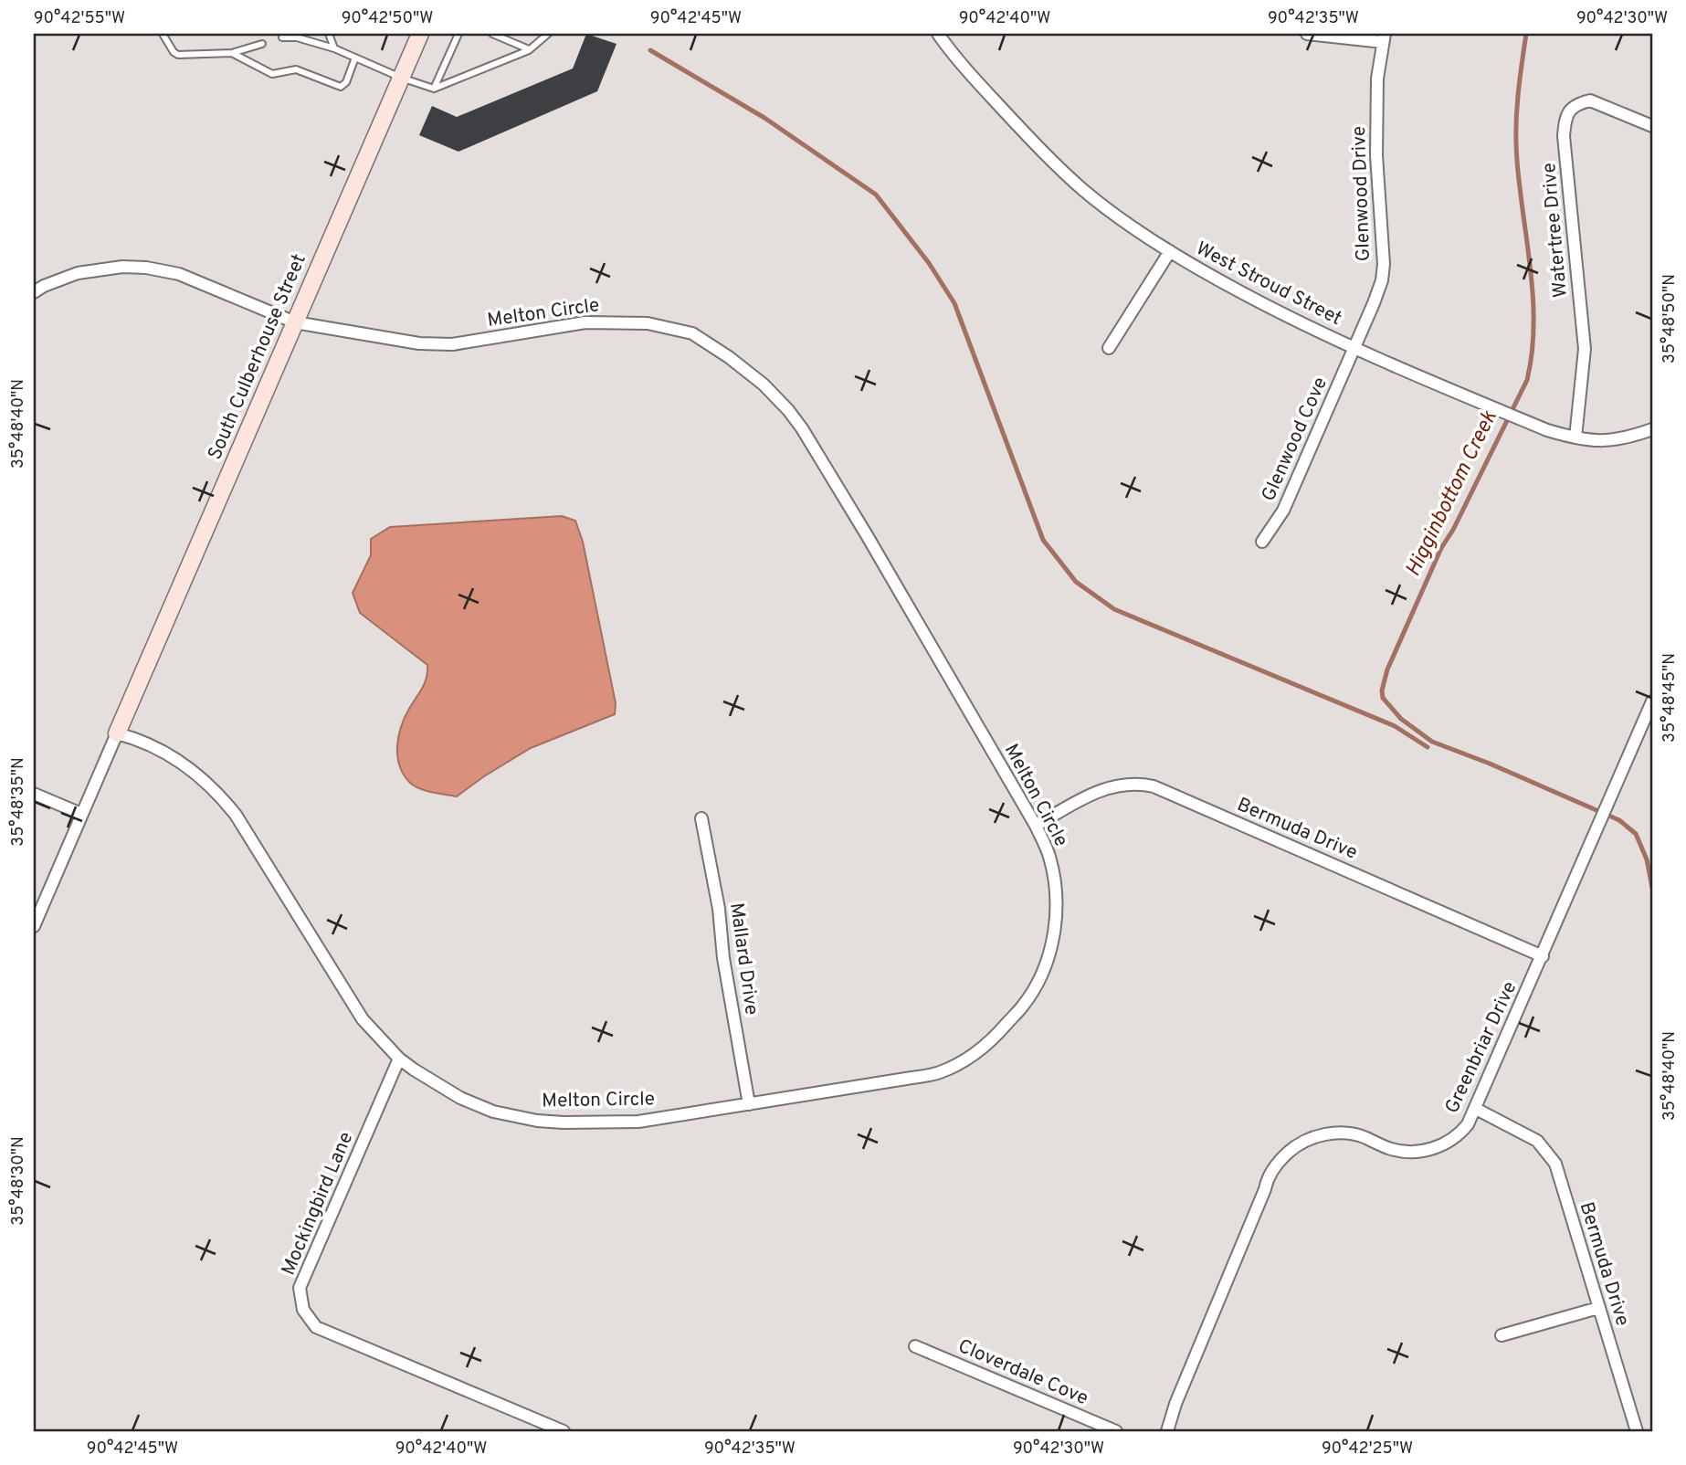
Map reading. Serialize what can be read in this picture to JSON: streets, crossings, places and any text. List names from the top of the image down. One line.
{"streets":{"street":["Glenwood Drive","Watertree Drive","West Stroud Street","Melton Circle","South Culberhouse Street","Glenwood Cove","Bermuda Drive","Mallard Drive","Greenbriar Drive","Mockingbird Lane","Cloverdale Cove"]},"crossings":[["Glenwood Drive","West Stroud Street"],["Glenwood Drive","Glenwood Cove"],["Watertree Drive","West Stroud Street"],["West Stroud Street","Glenwood Cove"],["Melton Circle","South Culberhouse Street"],["Melton Circle","Bermuda Drive"],["Melton Circle","Mallard Drive"],["Melton Circle","Mockingbird Lane"],["Bermuda Drive","Greenbriar Drive"]],"water":["Higginbottom Creek"],"coordinates":["90°42'55\"W","90°42'50\"W","90°42'45\"W","90°42'40\"W","90°42'35\"W","90°42'30\"W","35°48'50\"N","35°48'40\"N","35°48'45\"N","35°48'35\"N","35°48'30\"N","90°42'25\"W"]}
